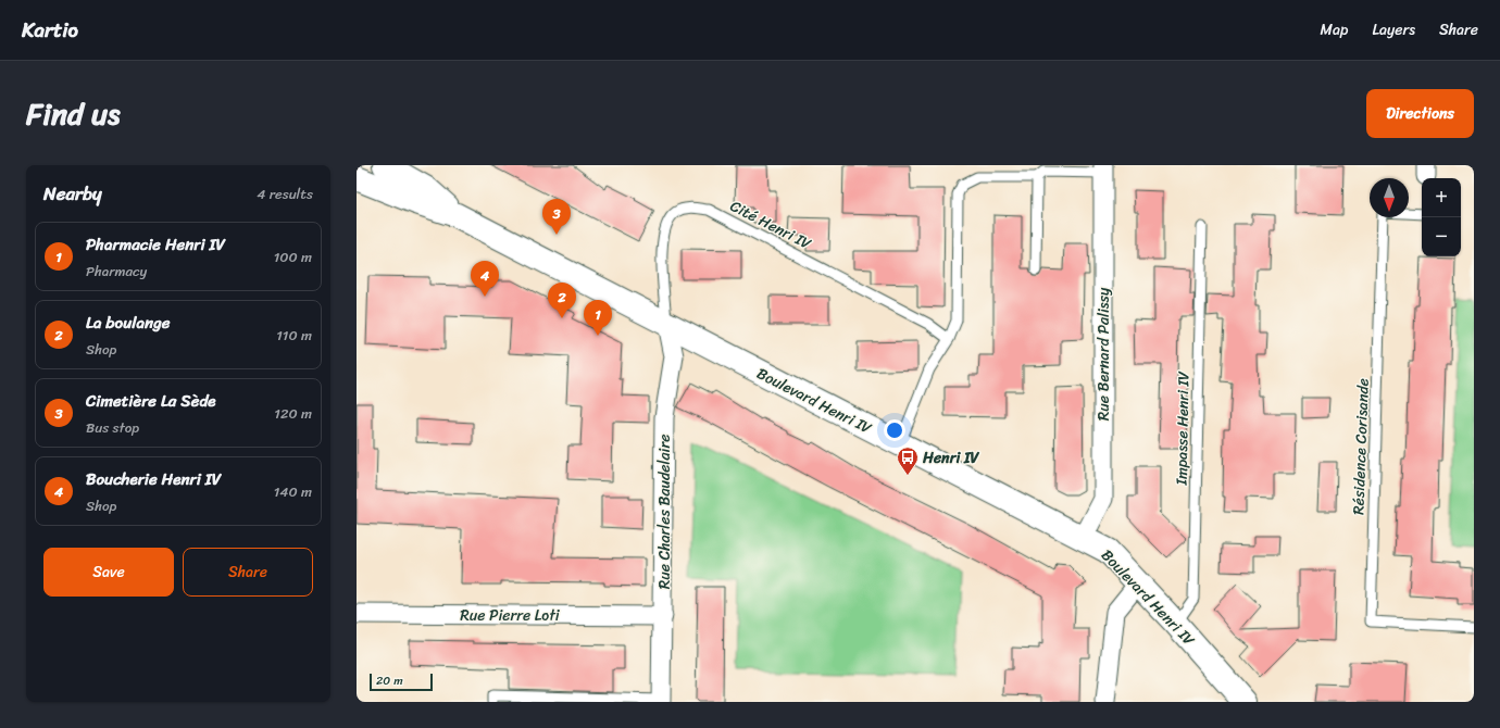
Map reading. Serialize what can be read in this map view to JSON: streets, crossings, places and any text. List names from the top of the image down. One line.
{"streets":{"street":["Rue Bernard Palissy","Boulevard Henri IV","Rue Charles Baudelaire","Rue Pierre Loti"],"lane":["Cité Henri IV","Impasse Henri IV","Résidence Corisande"]},"crossings":[["Cité Henri IV","Boulevard Henri IV"],["Cité Henri IV","Rue Charles Baudelaire"],["Rue Bernard Palissy","Boulevard Henri IV"],["Boulevard Henri IV","Impasse Henri IV"],["Boulevard Henri IV","Rue Charles Baudelaire"],["Rue Charles Baudelaire","Rue Pierre Loti"]],"places":{"bus stop":["Henri IV"]},"scale_bar":"20 m","north":"bottom","page":{"header":"Kartio","nav":["Map","Layers","Share"],"title":"Find us","buttons":["Directions",["Save","Share"]],"heading":["Nearby","4 results"],"map_buttons":["+","−"],"pins":["3","4","2","1"],"list":[{"mark":"1","name":"Pharmacie Henri IV","note":"Pharmacy","value":"100 m"},{"mark":"2","name":"La boulange","note":"Shop","value":"110 m"},{"mark":"3","name":"Cimetière La Sède","note":"Bus stop","value":"120 m"},{"mark":"4","name":"Boucherie Henri IV","note":"Shop","value":"140 m"}],"scale":"20 m"}}
